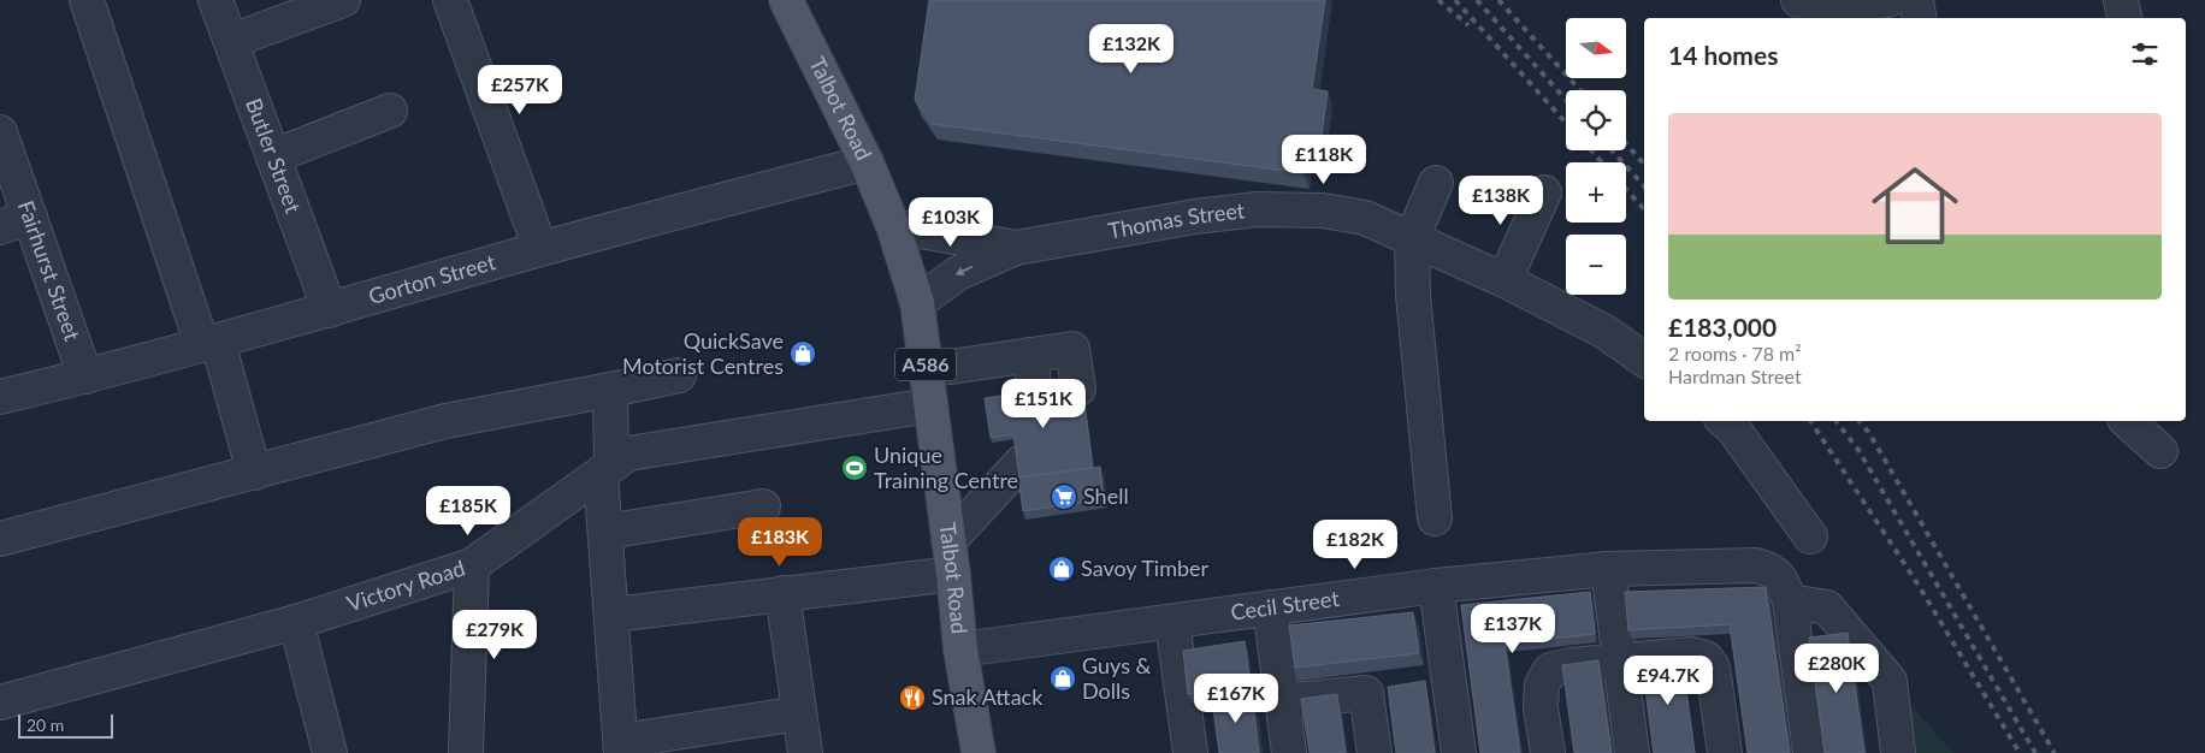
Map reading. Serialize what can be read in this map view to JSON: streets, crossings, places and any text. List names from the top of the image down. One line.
{"streets":{"main road":["Talbot Road","A586"],"street":["Butler Street","Thomas Street","Fairhurst Street","Gorton Street","Victory Road","Cecil Street"]},"crossings":[["Talbot Road","Thomas Street"],["Talbot Road","Gorton Street"],["Talbot Road","Victory Road"],["Talbot Road","Cecil Street"],["Butler Street","Gorton Street"],["Fairhurst Street","Gorton Street"]],"places":{"shop":["QuickSave Motorist Centres","Savoy Timber","Guys & Dolls"],"sports":["Unique Training Centre"],"supermarket":["Shell"],"restaurant":["Snak Attack"]},"scale_bar":"20 m","north":"right","page":{"map_buttons":["+","−"],"heading":"14 homes","price":["£132K","£257K","£118K","£138K","£103K","£151K","£185K","£183K","£182K","£137K","£279K","£280K","£94.7K","£167K"],"list":[{"name":"£183,000","note":"2 rooms · 78 m² · Hardman Street"}],"scale":"20 m"}}
